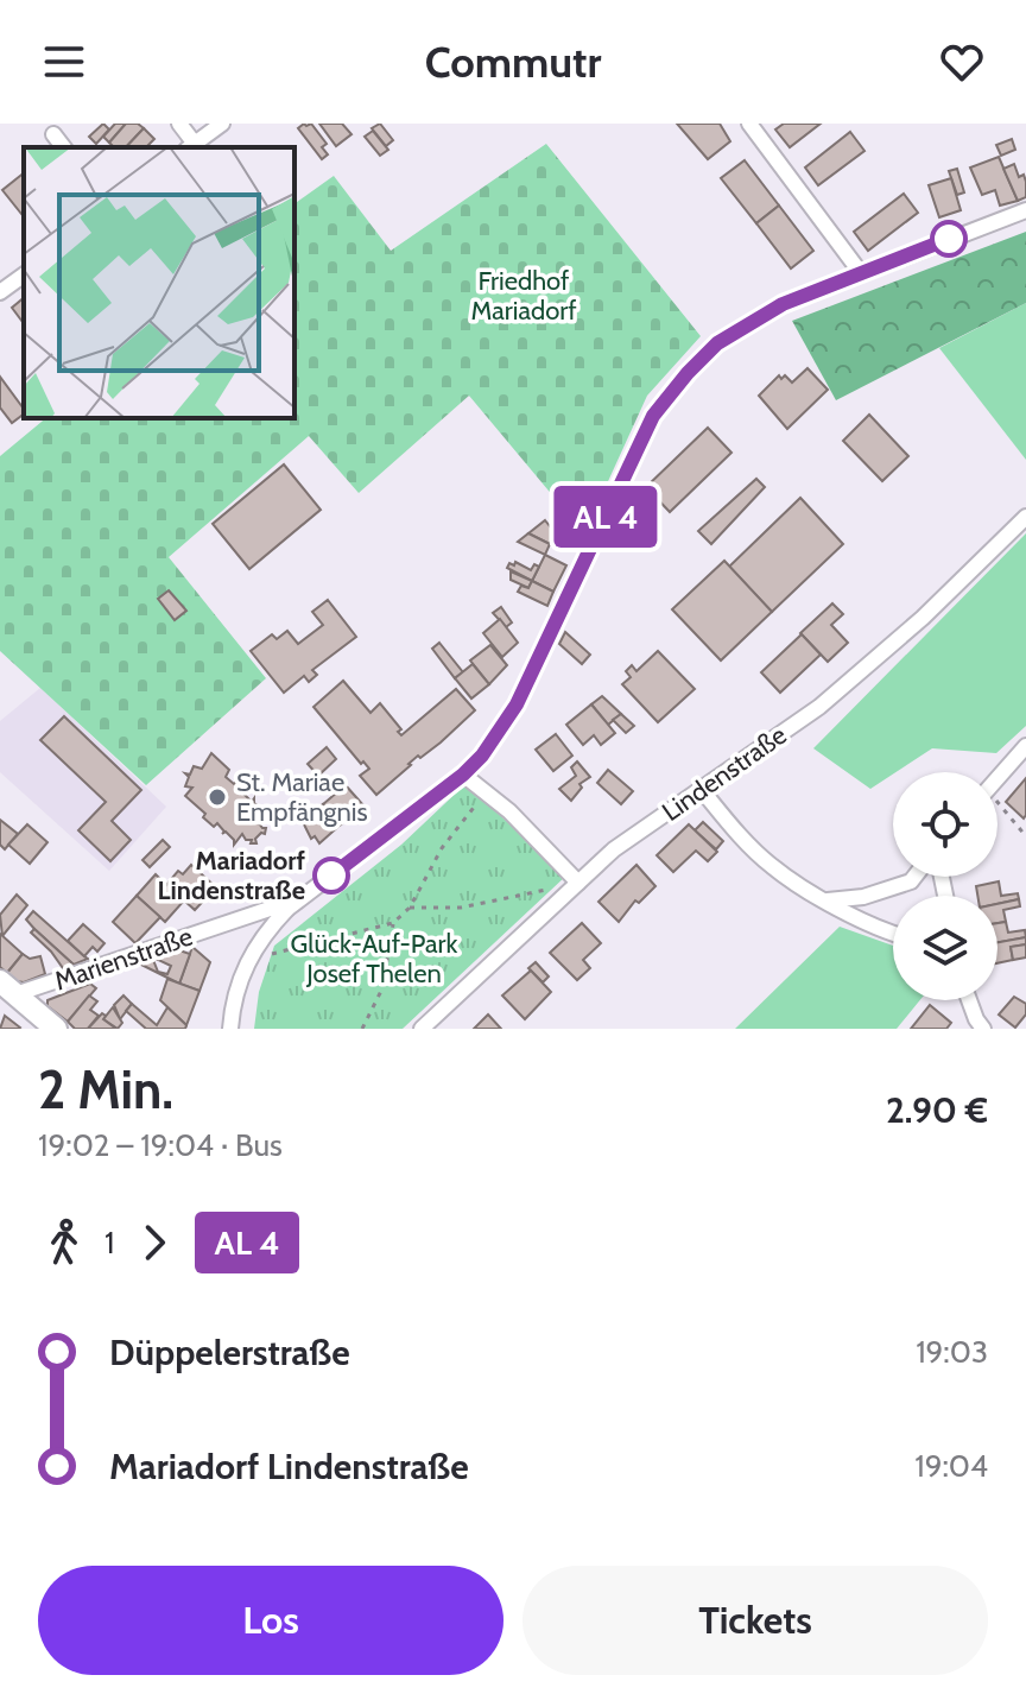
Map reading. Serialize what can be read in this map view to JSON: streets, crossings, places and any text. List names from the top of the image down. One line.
{"streets":{"street":["Lindenstraße","Marienstraße"]},"parks":["Friedhof Mariadorf","Glück-Auf-Park Josef Thelen"],"places":["St. Mariae Empfängnis","Mariadorf Lindenstraße"],"page":{"header":"Commutr","on_map":"AL 4","heading":["2 Min.","19:02 – 19:04 · Bus","2.90 €"],"legs":["1","AL 4"],"list":[{"name":"Düppelerstraße","value":"19:03"},{"name":"Mariadorf Lindenstraße","value":"19:04"}],"buttons":["Los","Tickets"]}}
